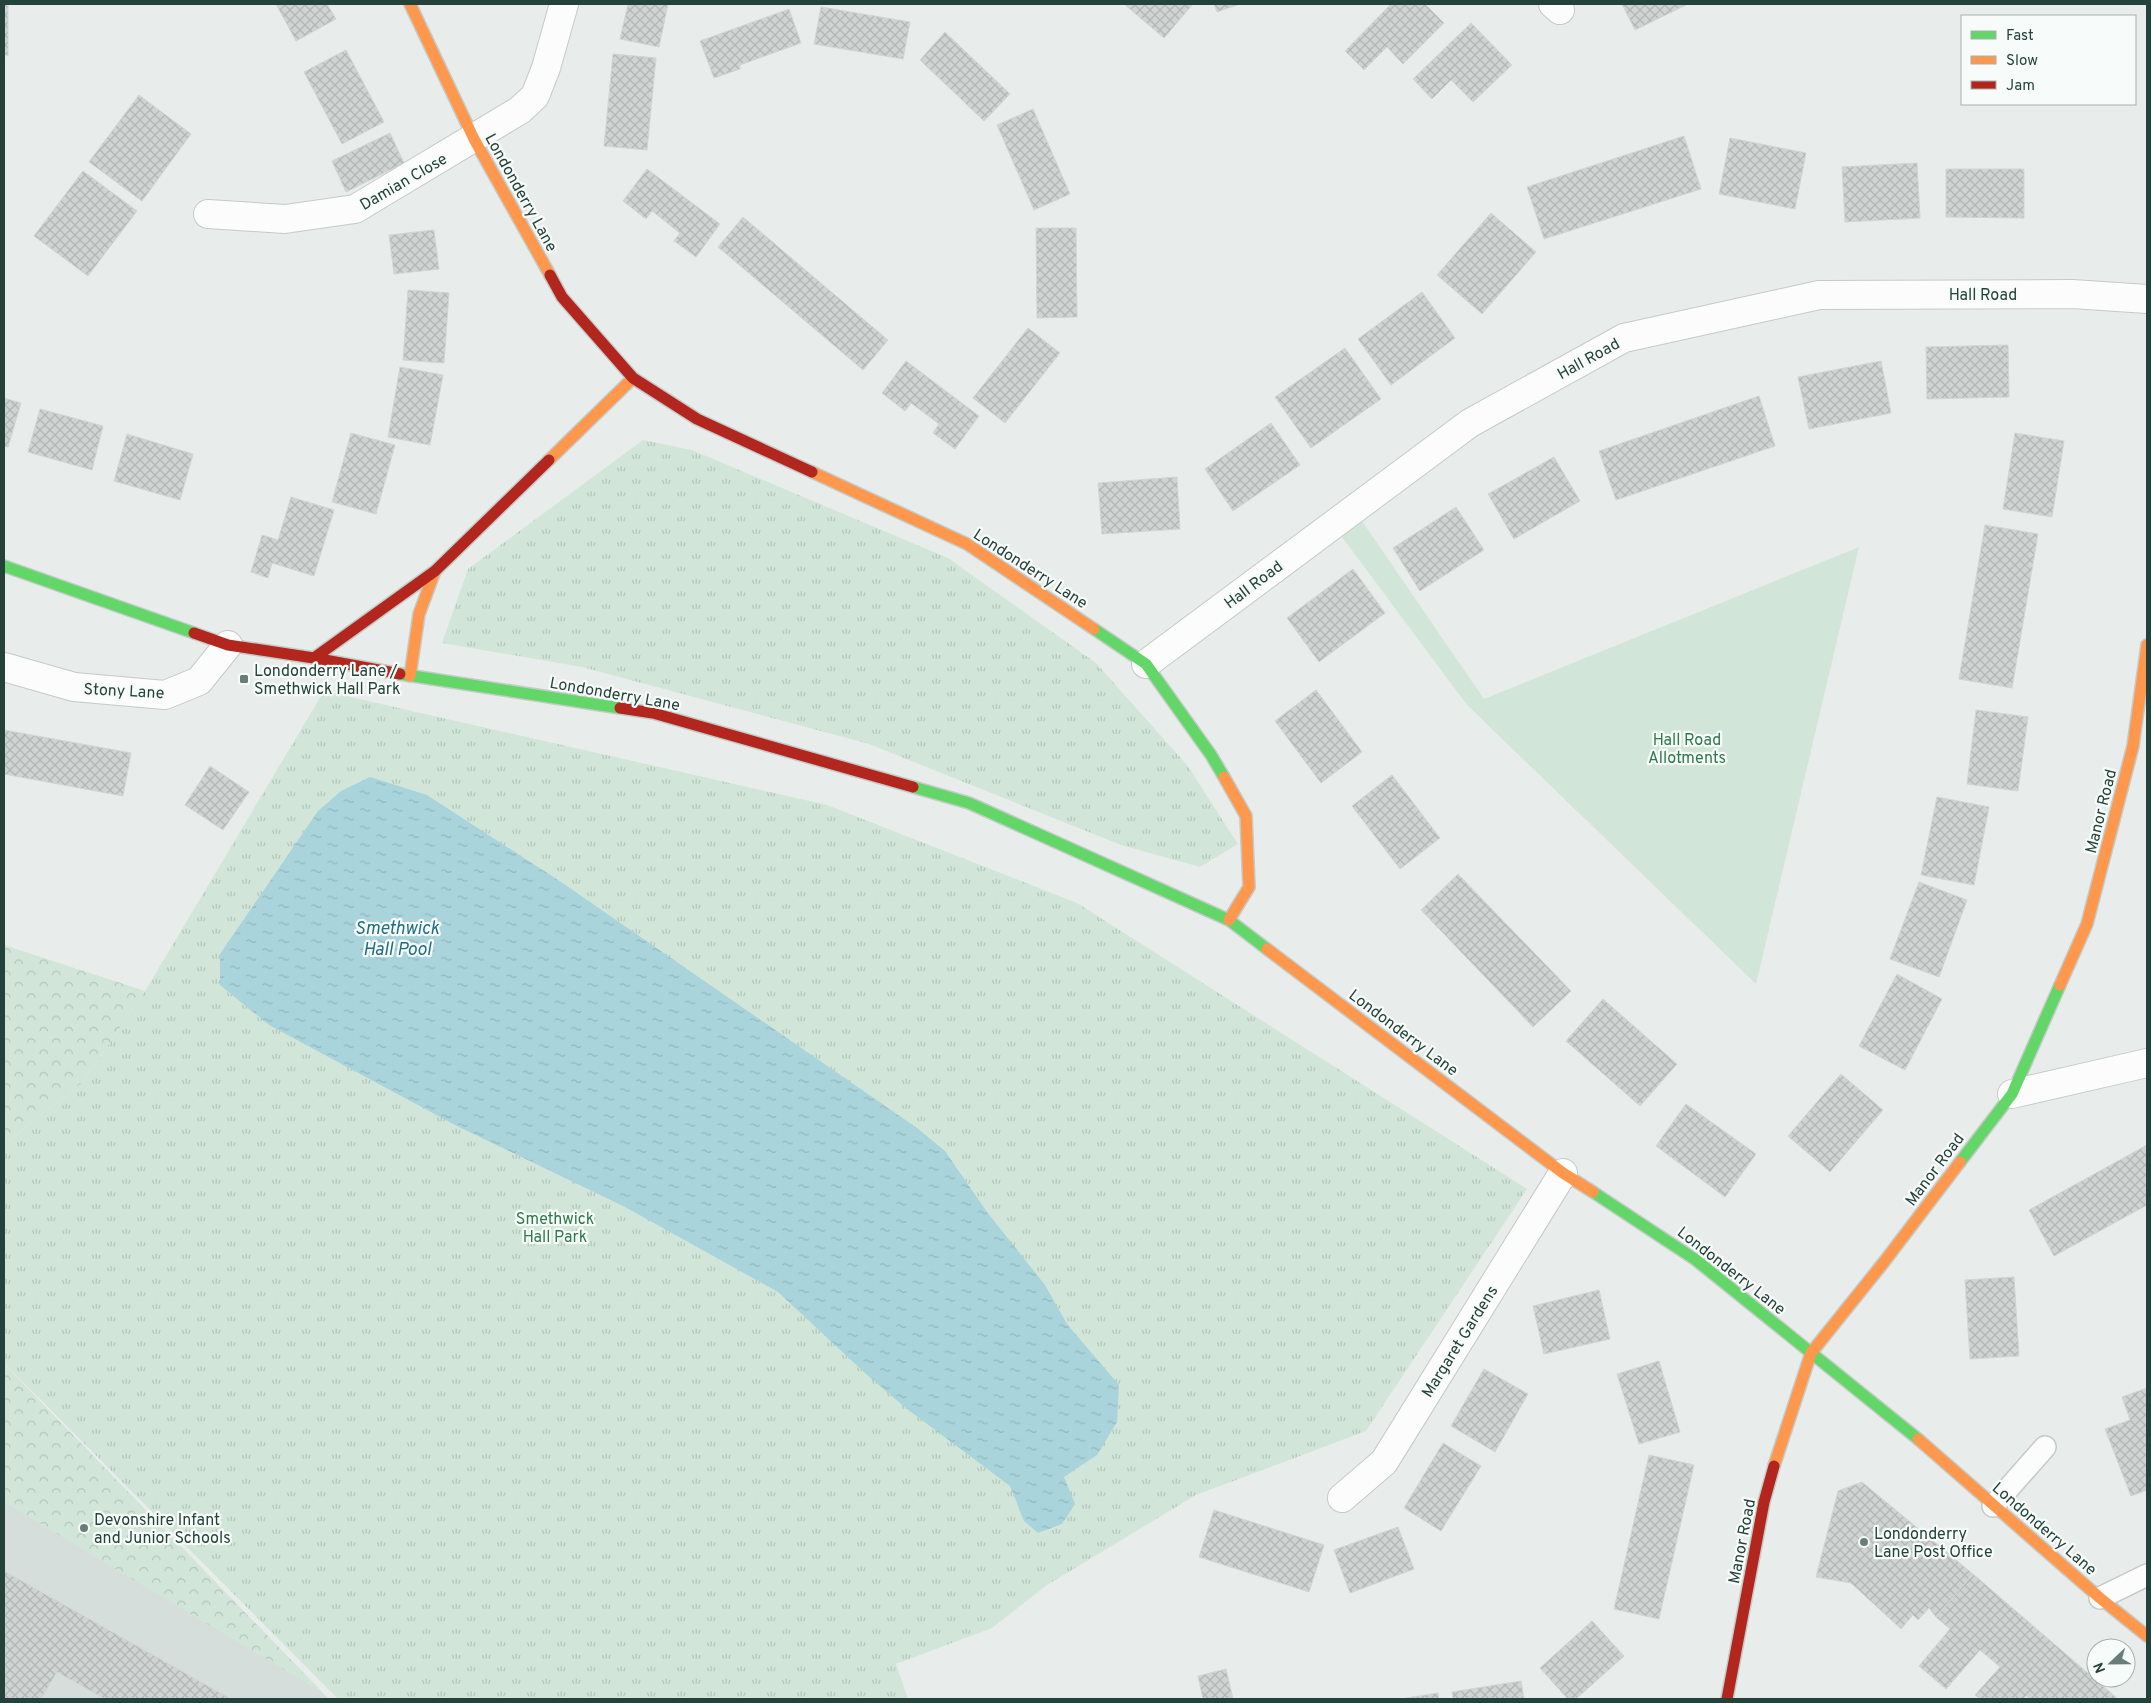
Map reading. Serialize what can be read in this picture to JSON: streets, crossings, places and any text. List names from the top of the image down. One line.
{"streets":{"street":["Damian Close","Londonderry Lane","Hall Road","Stony Lane","Manor Road","Margaret Gardens"]},"crossings":[["Damian Close","Londonderry Lane"],["Londonderry Lane","Hall Road"],["Londonderry Lane","Manor Road"],["Londonderry Lane","Margaret Gardens"]],"water":["Smethwick Hall Pool"],"parks":["Hall Road Allotments","Smethwick Hall Park"],"places":{"transit":["Londonderry Lane / Smethwick Hall Park"],"other":["Devonshire Infant and Junior Schools","Londonderry Lane Post Office"]},"legend":["Fast","Slow","Jam"],"north":"left"}
